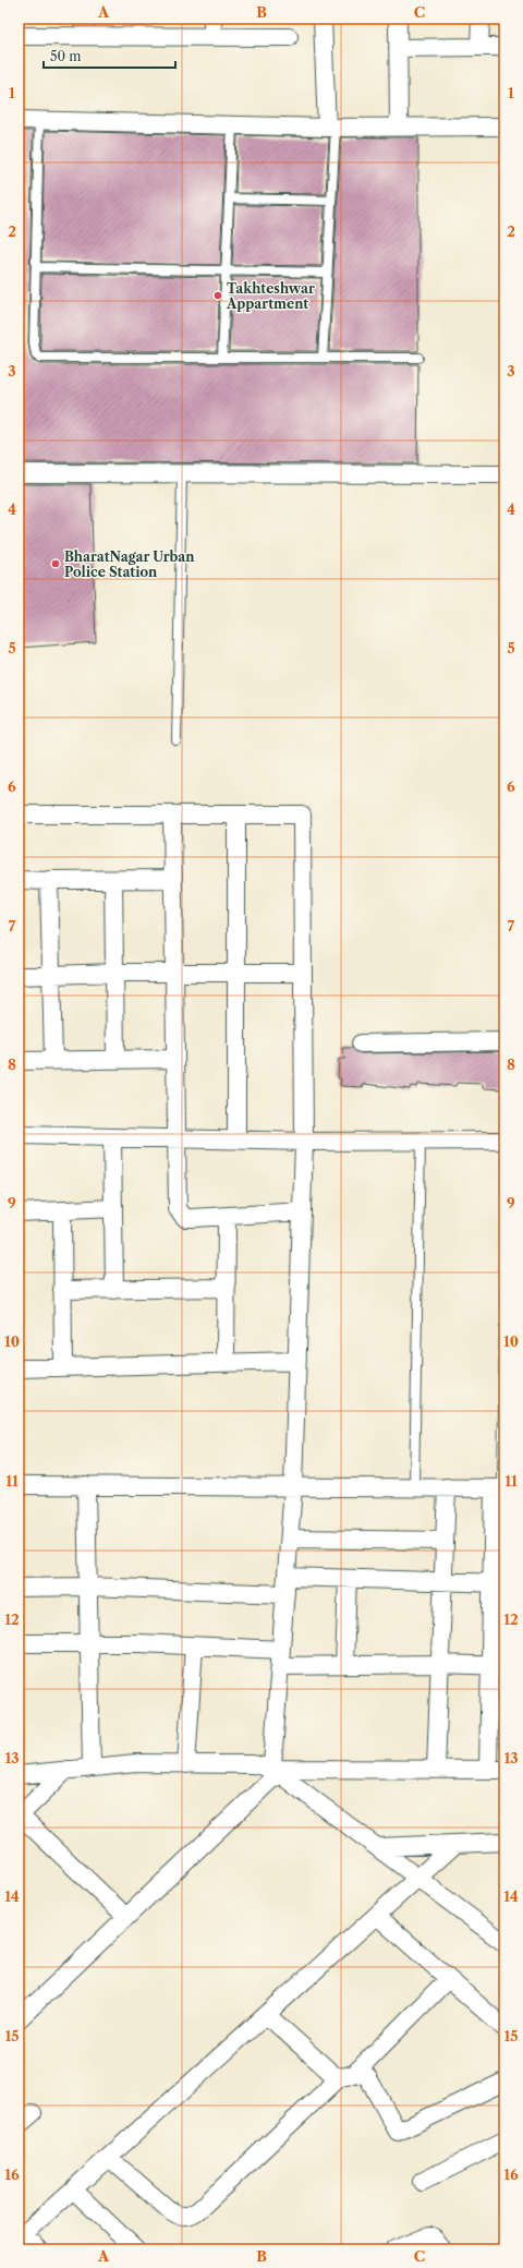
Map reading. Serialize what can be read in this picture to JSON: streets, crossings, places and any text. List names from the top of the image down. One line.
{"places":["Takhteshwar Appartment","BharatNagar Urban Police Station"],"scale_bar":"50 m","grid":{"columns":["A","B","C"],"rows":["1","2","3","4","5","6","7","8","9","10","11","12","13","14","15","16"]}}
